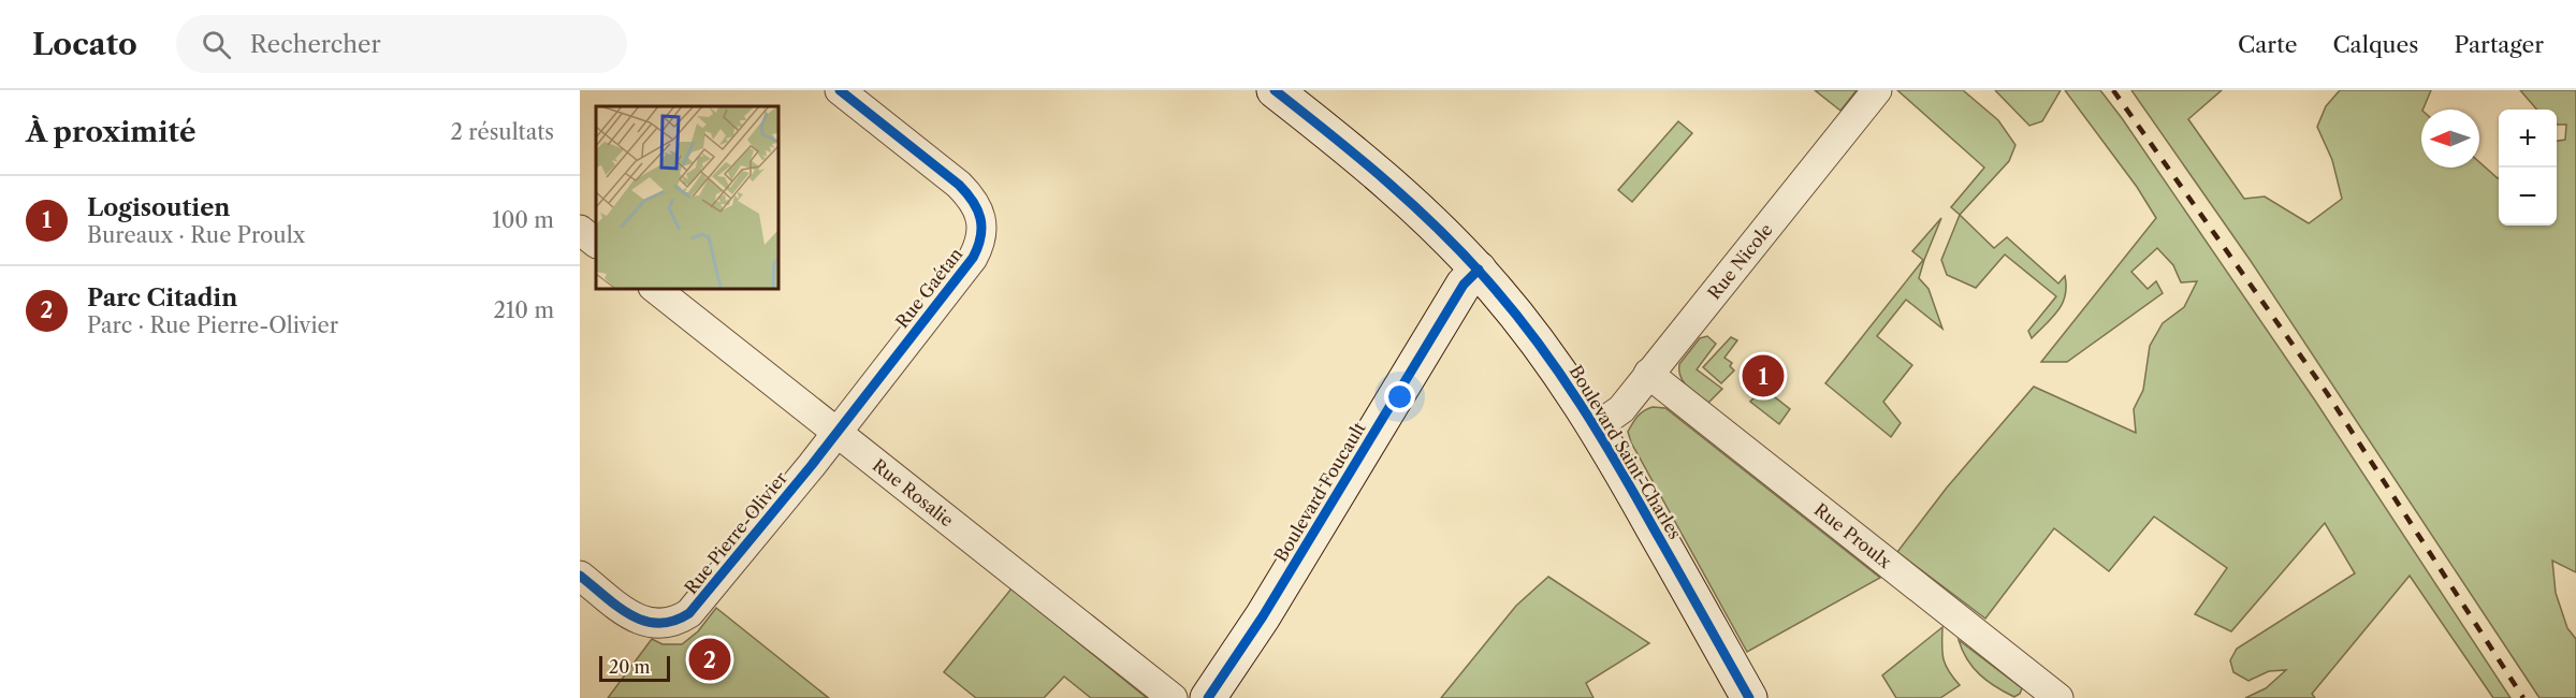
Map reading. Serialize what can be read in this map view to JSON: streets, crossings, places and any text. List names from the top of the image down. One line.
{"streets":{"street":["Rue Nicole","Rue Gaétan","Boulevard Saint-Charles","Rue Rosalie","Boulevard Foucault","Rue Pierre-Olivier","Rue Proulx"]},"crossings":[["Rue Nicole","Boulevard Saint-Charles"],["Rue Nicole","Rue Proulx"],["Rue Gaétan","Rue Rosalie"],["Rue Gaétan","Rue Pierre-Olivier"],["Boulevard Saint-Charles","Boulevard Foucault"],["Rue Rosalie","Rue Pierre-Olivier"]],"scale_bar":"20 m","north":"left","page":{"header":"Locato","search":"Rechercher","nav":["Carte","Calques","Partager"],"heading":["À proximité","2 résultats"],"map_buttons":["+","−"],"list":[{"mark":"1","name":"Logisoutien","note":"Bureaux · Rue Proulx","value":"100 m"},{"mark":"2","name":"Parc Citadin","note":"Parc · Rue Pierre-Olivier","value":"210 m"}],"pins":["1","2"],"scale":"20 m"}}
